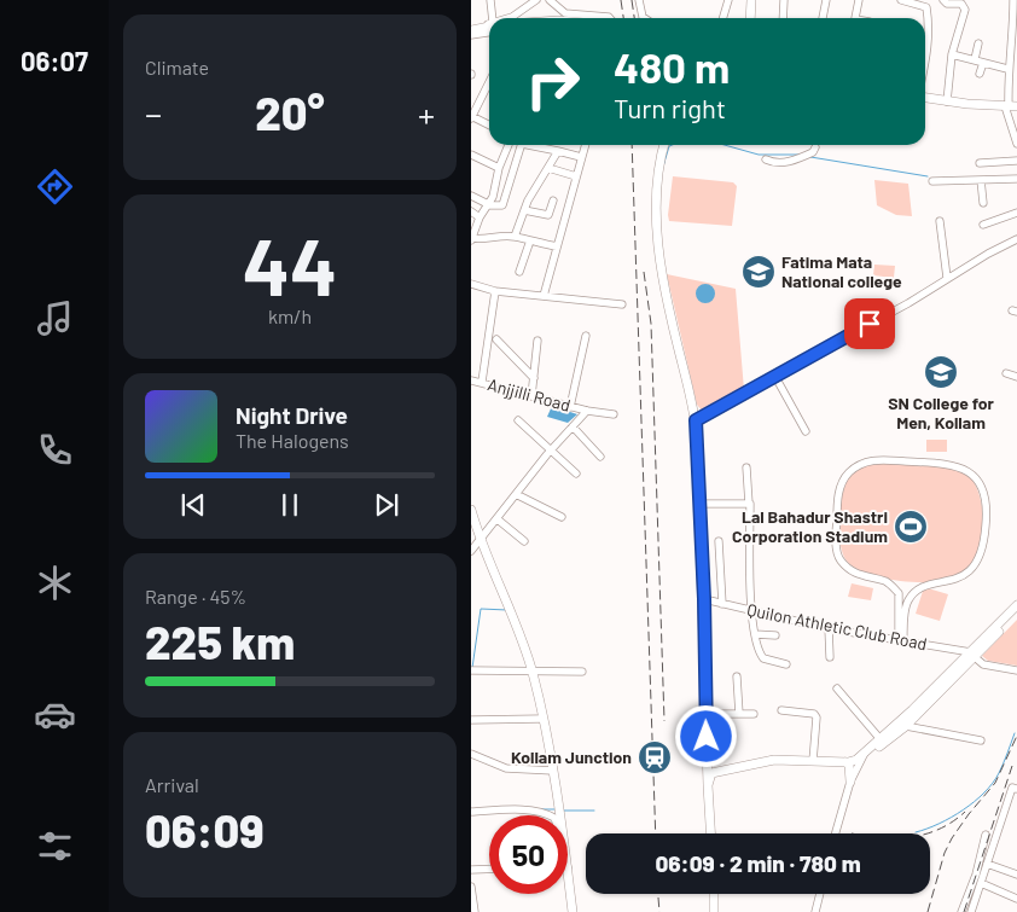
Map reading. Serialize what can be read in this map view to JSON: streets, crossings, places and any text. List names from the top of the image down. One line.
{"streets":{"street":["Anjjilli Road","Quilon Athletic Club Road"]},"places":{"school or university":["Fatima Mata National college","SN College for Men, Kollam"],"sports":["Lal Bahadur Shastri Corporation Stadium"],"station":["Kollam Junction"]},"page":{"tabs":"06:07","tile":["Climate",["44","km/h"],["Range · 45%","225 km"],["Arrival","06:09"]],"turn":["480 m","Turn right"],"heat":["−","20°","+"],"song":["Night Drive","The Halogens"],"limit":"50","trip":"06:09 · 2 min · 780 m"}}
